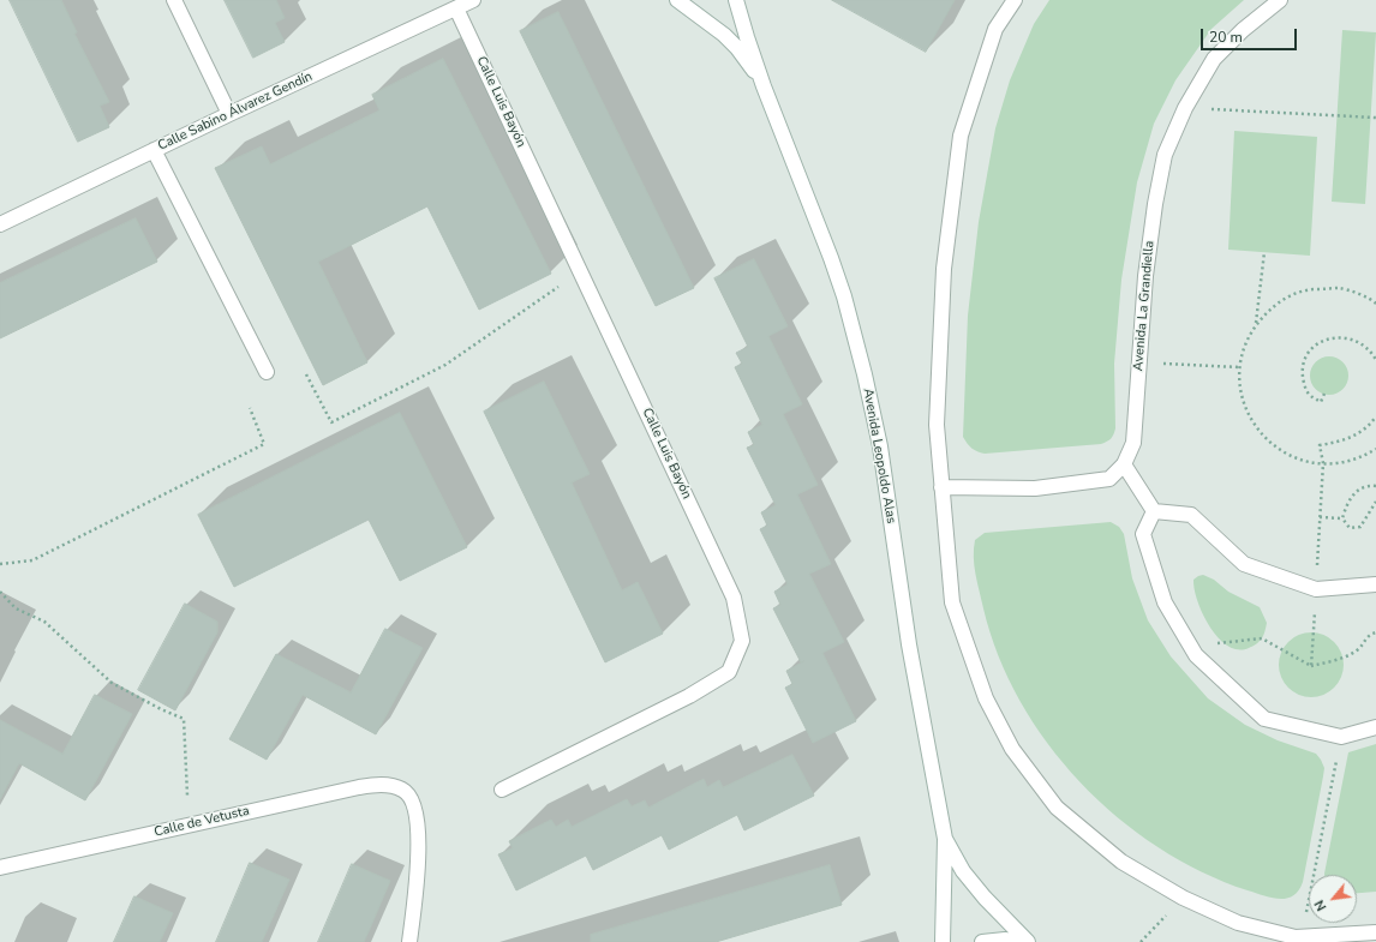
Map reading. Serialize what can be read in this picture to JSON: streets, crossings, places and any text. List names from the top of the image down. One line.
{"streets":{"street":["Calle Luis Bayón","Calle Sabino Álvarez Gendín","Avenida La Grandiella","Avenida Leopoldo Alas","Calle de Vetusta"]},"crossings":[["Calle Luis Bayón","Calle Sabino Álvarez Gendín"]],"scale_bar":"20 m","north":"bottom left"}
